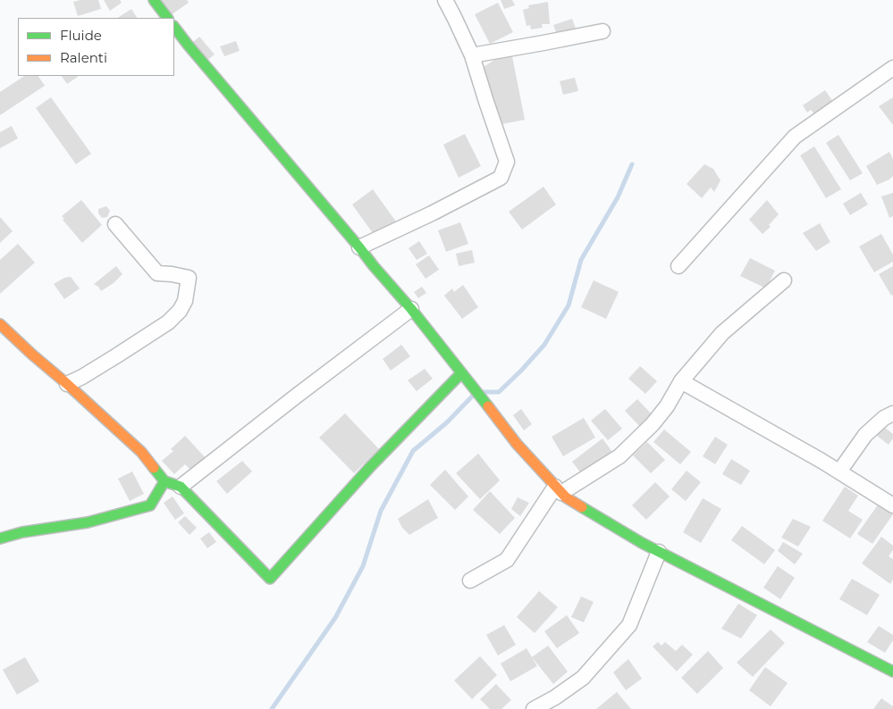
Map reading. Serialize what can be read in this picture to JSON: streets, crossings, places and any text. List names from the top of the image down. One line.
{"legend":["Fluide","Ralenti"]}
